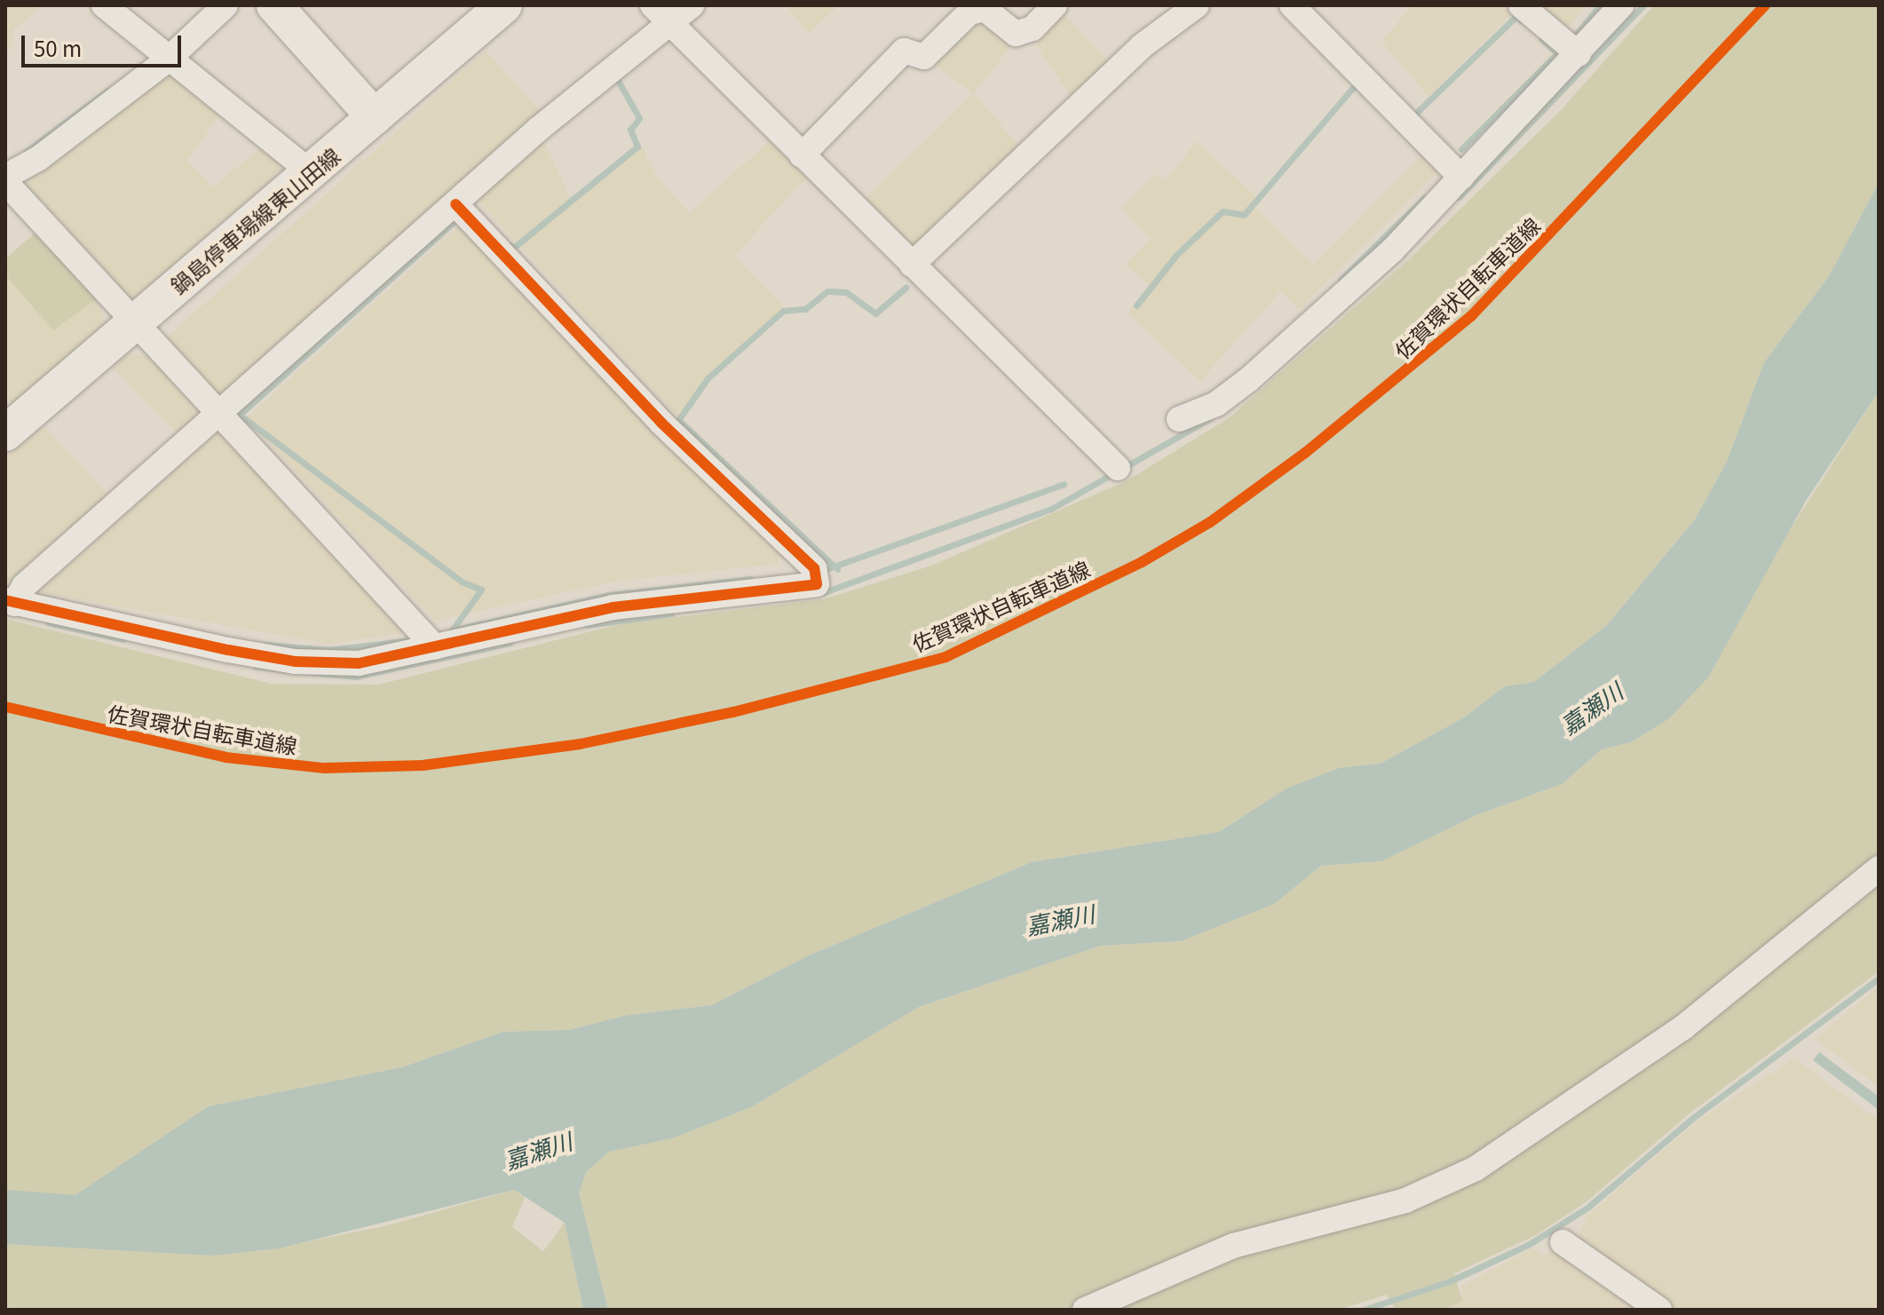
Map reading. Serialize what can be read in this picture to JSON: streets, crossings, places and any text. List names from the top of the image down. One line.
{"streets":{"main road":["鍋島停車場線東山田線"],"cycle path":["佐賀環状自転車道線"]},"water":["嘉瀬川"],"scale_bar":"50 m"}
